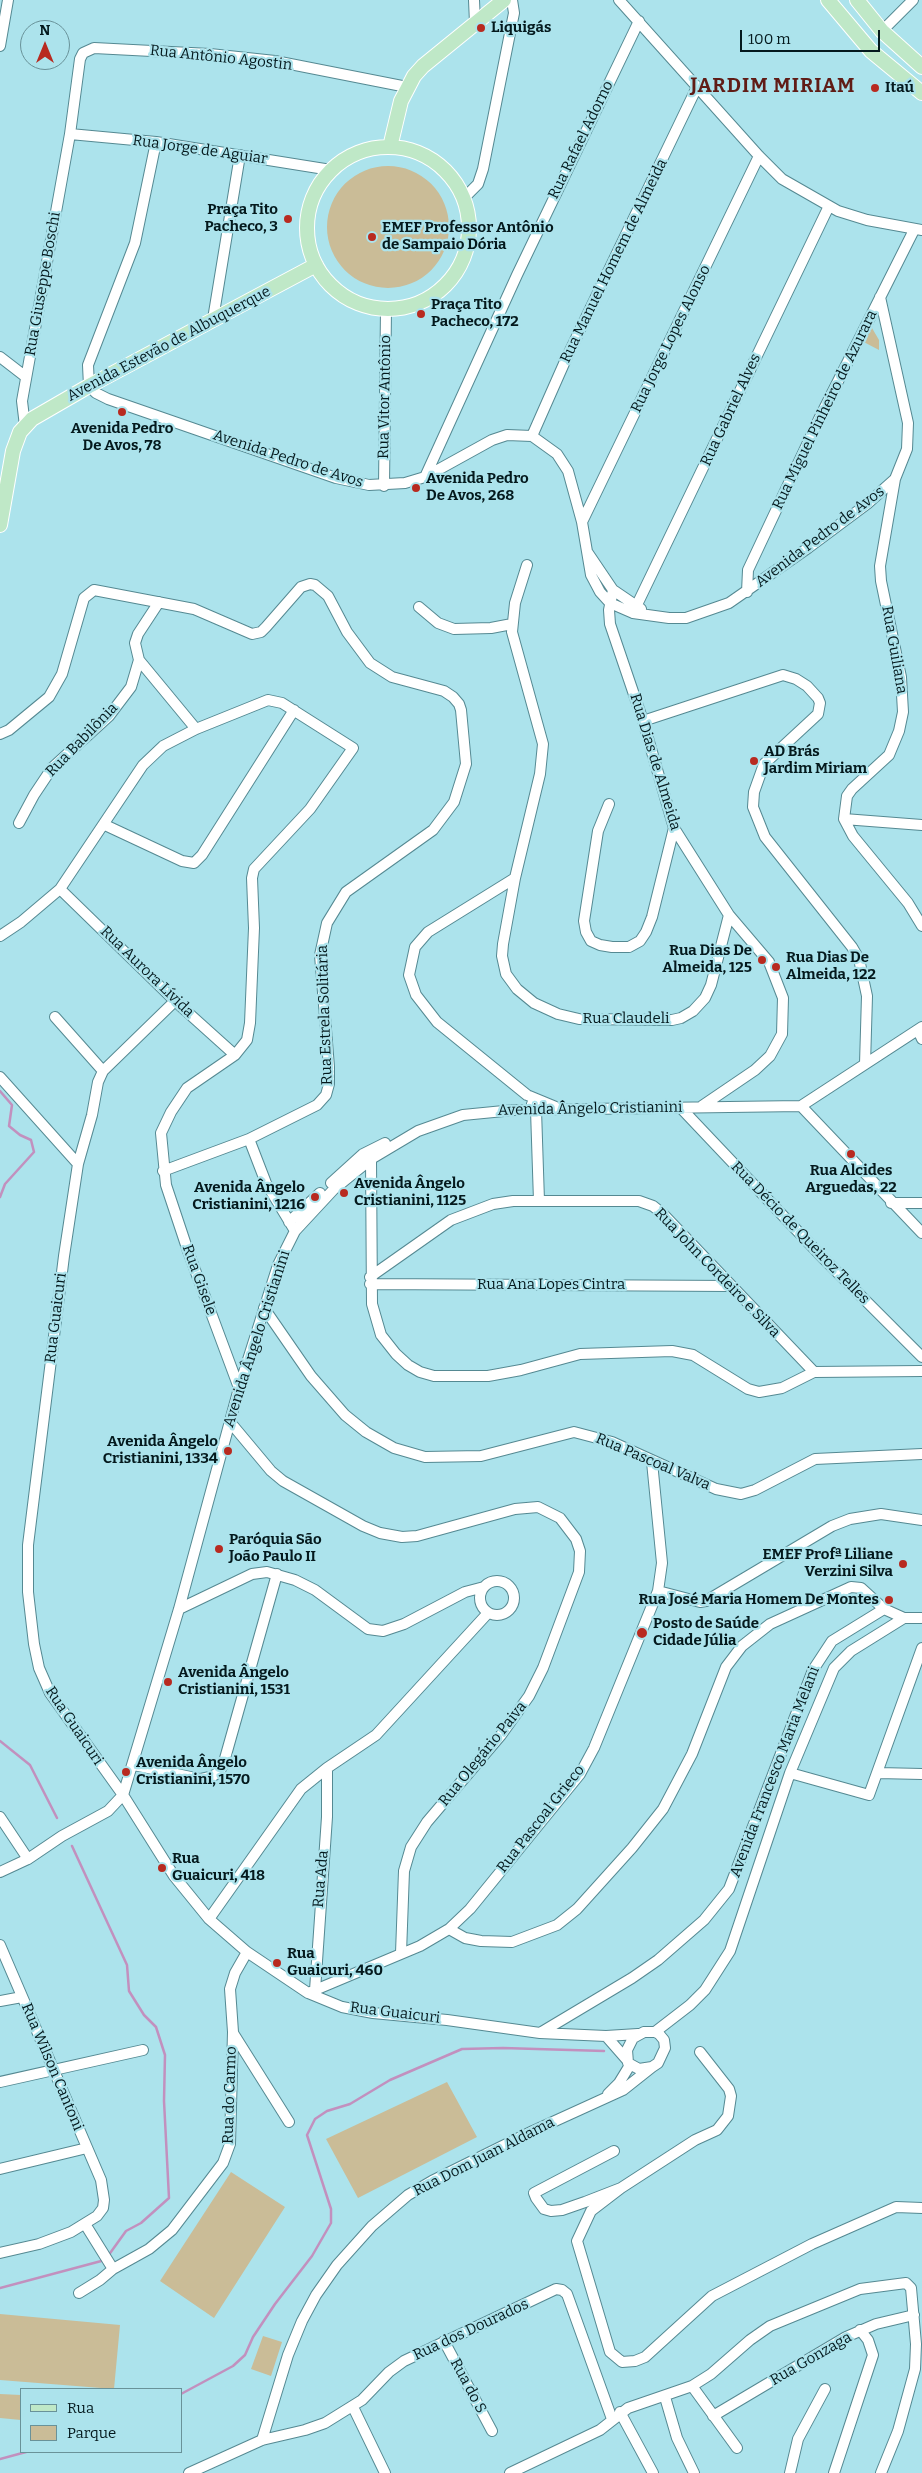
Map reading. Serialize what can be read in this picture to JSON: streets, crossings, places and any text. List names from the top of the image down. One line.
{"streets":{"main road":["Avenida Estevão de Albuquerque"],"street":["Rua Antônio Agostin","Rua Rafael Adorno","Rua Jorge de Aguiar","Rua Manuel Homem de Almeida","Rua Giuseppe Boschi","Rua Jorge Lopes Alonso","Rua Vitor Antônio","Rua Gabriel Alves","Rua Miguel Pinheiro de Azurara","Avenida Pedro de Avos","Rua Guiliana","Rua Babilônia","Rua Dias de Almeida","Rua Aurora Lívida","Rua Estrela Solitária","Rua Claudeli","Avenida Ângelo Cristianini","Rua Décio de Queiroz Telles","Rua John Cordeiro e Silva","Rua Gisele","Rua Ana Lopes Cintra","Rua Guaicuri","Rua Pascoal Valva","Rua Olegário Paiva","Avenida Francesco Maria Melani","Rua Pascoal Grieco","Rua Ada","Rua Wilson Cantoni","Rua do Carmo","Rua Dom Juan Aldama","Rua dos Dourados","Rua Gonzaga","Rua do S"]},"crossings":[["Rua Antônio Agostin","Rua Giuseppe Boschi"],["Rua Rafael Adorno","Avenida Pedro de Avos"],["Rua Jorge de Aguiar","Rua Giuseppe Boschi"],["Rua Jorge de Aguiar","Avenida Estevão de Albuquerque"],["Rua Jorge de Aguiar","Rua Vitor Antônio"],["Rua Manuel Homem de Almeida","Avenida Pedro de Avos"],["Rua Giuseppe Boschi","Avenida Estevão de Albuquerque"],["Rua Jorge Lopes Alonso","Avenida Pedro de Avos"],["Avenida Estevão de Albuquerque","Rua Vitor Antônio"],["Avenida Estevão de Albuquerque","Avenida Pedro de Avos"],["Rua Vitor Antônio","Avenida Pedro de Avos"],["Rua Gabriel Alves","Avenida Pedro de Avos"],["Rua Miguel Pinheiro de Azurara","Avenida Pedro de Avos"],["Avenida Pedro de Avos","Rua Guiliana"],["Avenida Pedro de Avos","Rua Dias de Almeida"],["Rua Babilônia","Rua Estrela Solitária"],["Rua Dias de Almeida","Rua Claudeli"],["Rua Dias de Almeida","Avenida Ângelo Cristianini"],["Rua Aurora Lívida","Rua Gisele"],["Avenida Ângelo Cristianini","Rua Décio de Queiroz Telles"],["Avenida Ângelo Cristianini","Rua Gisele"],["Avenida Ângelo Cristianini","Rua Guaicuri"],["Avenida Ângelo Cristianini","Rua Pascoal Valva"],["Avenida Ângelo Cristianini","Rua Olegário Paiva"],["Rua John Cordeiro e Silva","Rua Ana Lopes Cintra"],["Rua Guaicuri","Avenida Francesco Maria Melani"],["Rua Guaicuri","Rua Pascoal Grieco"],["Rua Guaicuri","Rua Ada"],["Rua Guaicuri","Rua do Carmo"],["Rua Guaicuri","Rua Dom Juan Aldama"],["Rua Pascoal Valva","Rua Pascoal Grieco"],["Rua Olegário Paiva","Rua Pascoal Grieco"],["Avenida Francesco Maria Melani","Rua Dom Juan Aldama"],["Rua Pascoal Grieco","Rua Ada"],["Rua Dom Juan Aldama","Rua dos Dourados"],["Rua dos Dourados","Rua do S"]],"districts":["JARDIM MIRIAM"],"places":["Liquigás","Itaú","Praça Tito Pacheco, 3","EMEF Professor Antônio de Sampaio Dória","Praça Tito Pacheco, 172","Avenida Pedro De Avos, 78","Avenida Pedro De Avos, 268","AD Brás Jardim Miriam","Rua Dias De Almeida, 125","Rua Dias De Almeida, 122","Rua Alcides Arguedas, 22","Avenida Ângelo Cristianini, 1125","Avenida Ângelo Cristianini, 1216","Avenida Ângelo Cristianini, 1334","Paróquia São João Paulo II","EMEF Profª Liliane Verzini Silva","Rua José Maria Homem De Montes","Posto de Saúde Cidade Júlia","Avenida Ângelo Cristianini, 1531","Avenida Ângelo Cristianini, 1570","Rua Guaicuri, 418","Rua Guaicuri, 460"],"legend":["Rua","Parque"],"scale_bar":"100 m","north":"top"}
